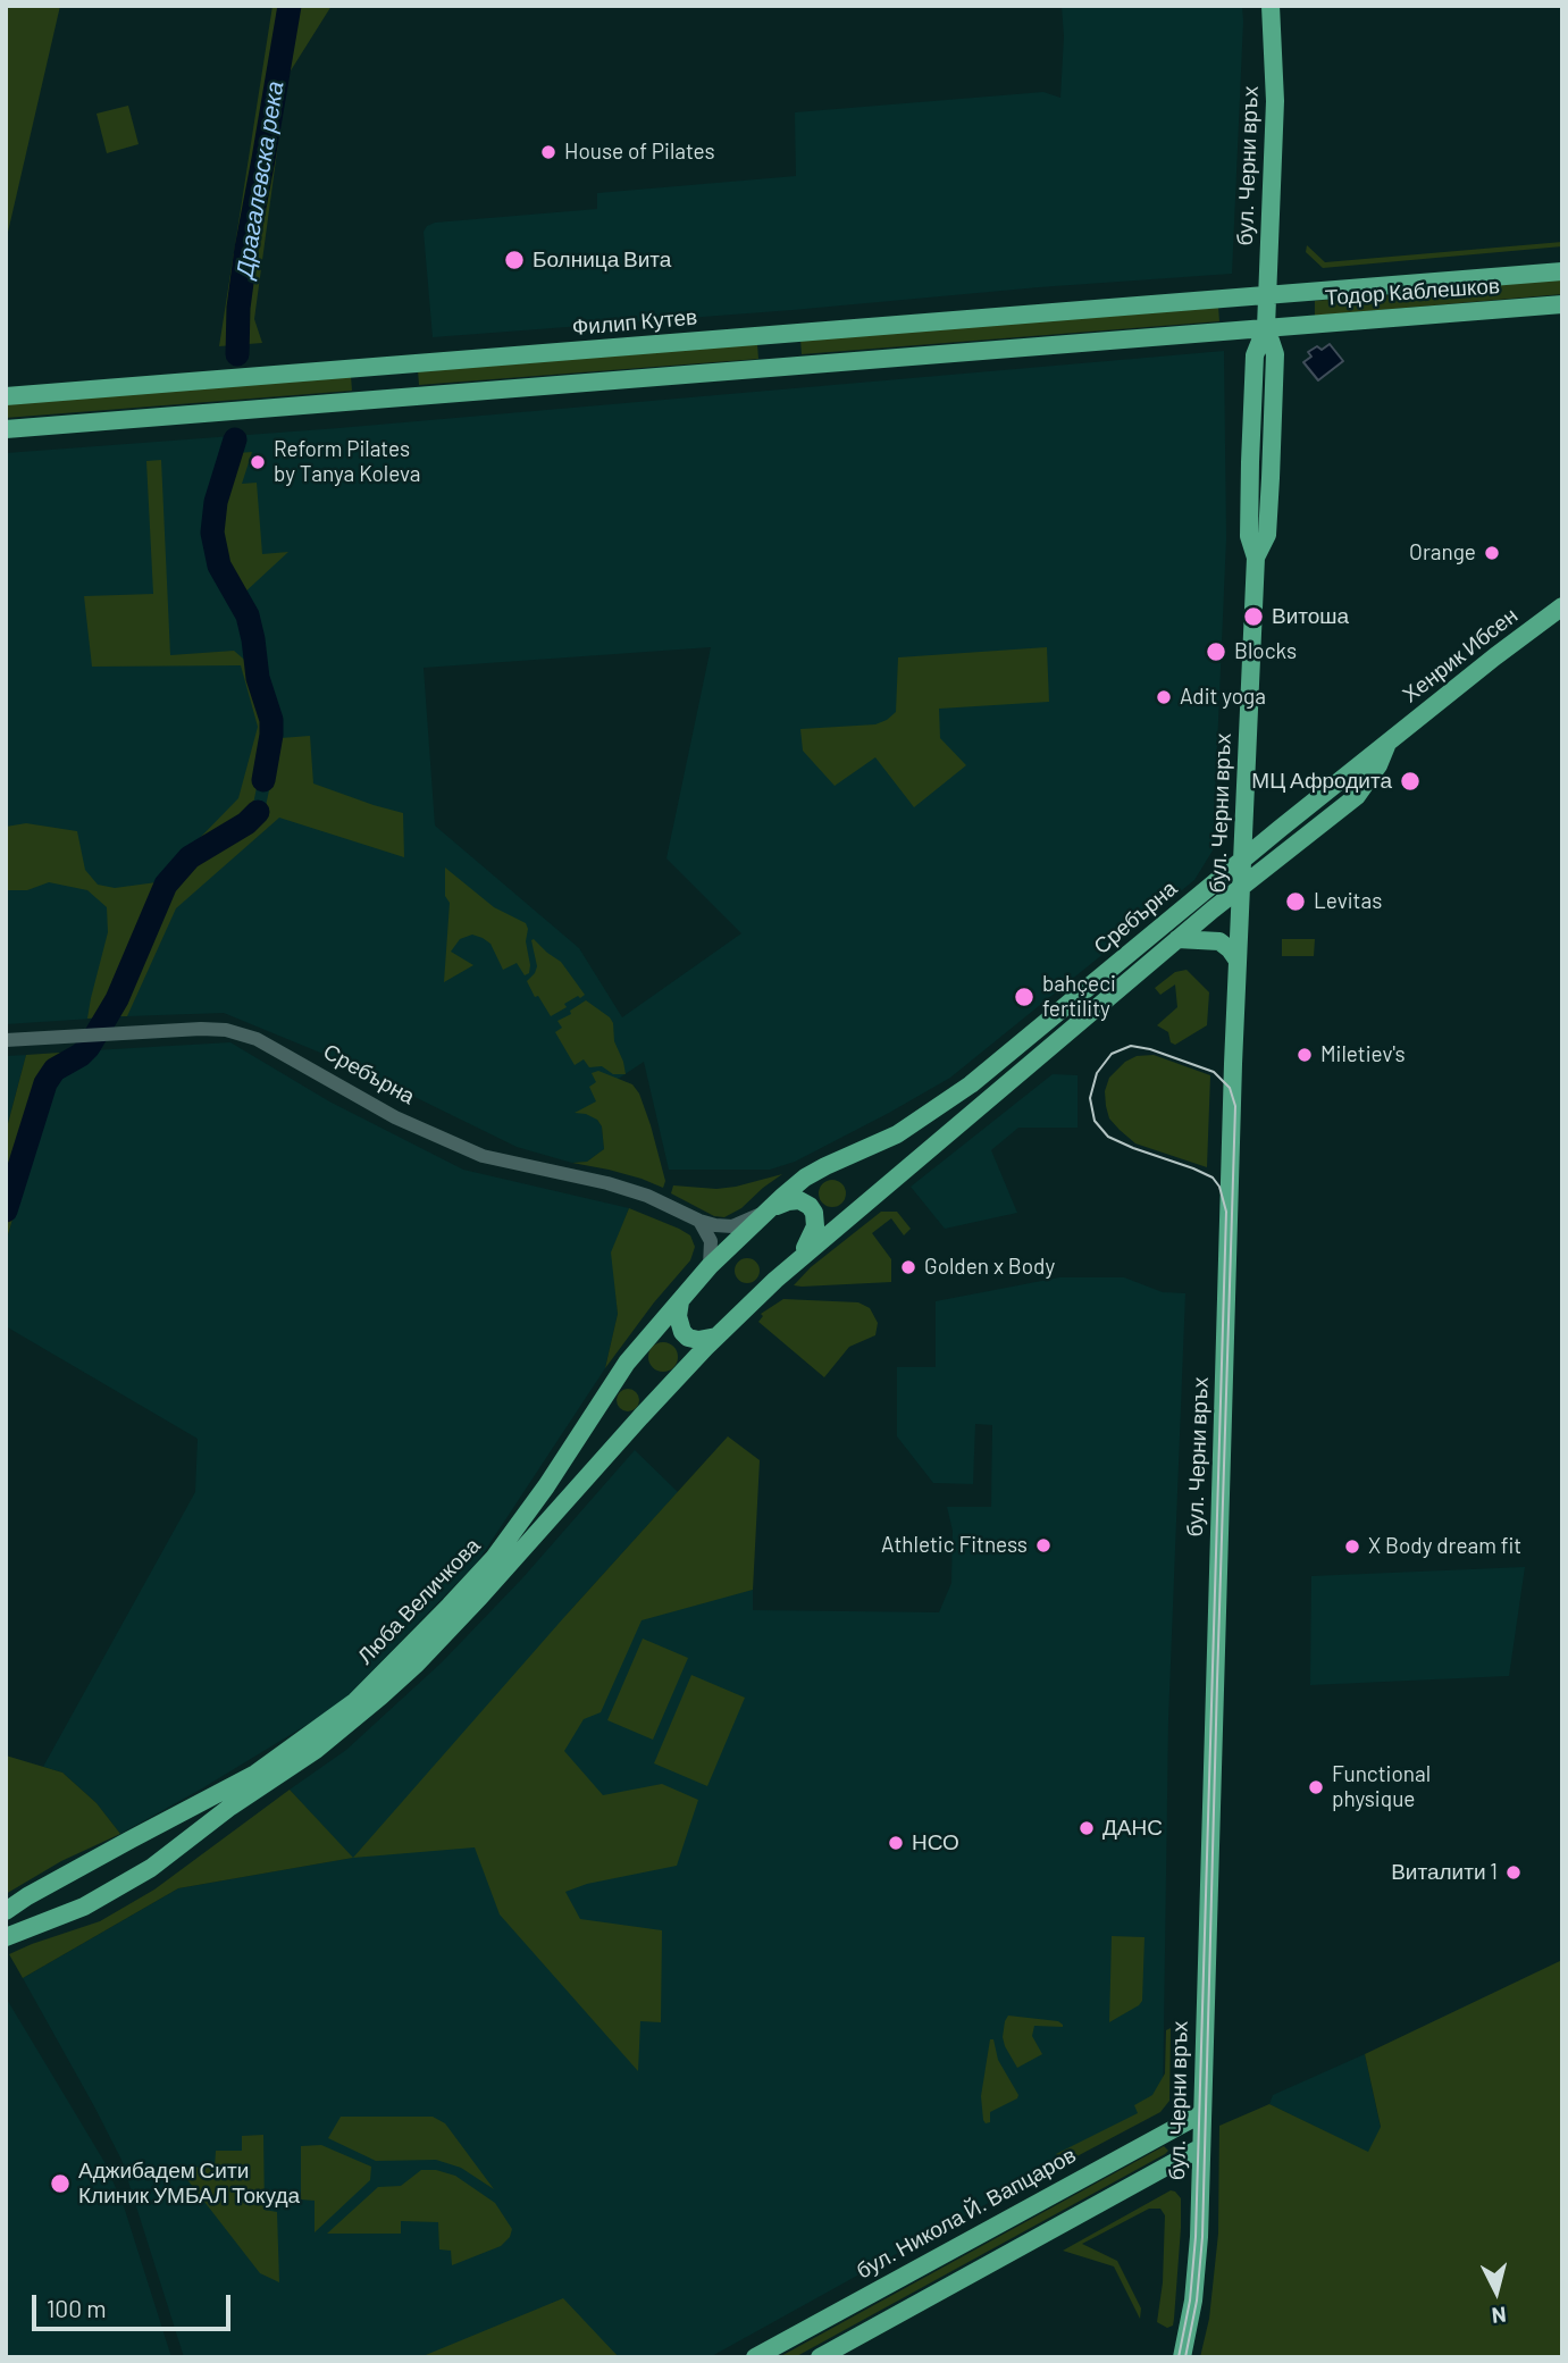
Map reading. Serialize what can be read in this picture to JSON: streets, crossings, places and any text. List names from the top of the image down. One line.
{"streets":{"main road":["бул. Черни връх","Тодор Каблешков","Филип Кутев","Хенрик Ибсен","Сребърна","Люба Величкова","бул. Никола Й. Вапцаров"]},"crossings":[["бул. Черни връх","Тодор Каблешков"],["бул. Черни връх","Филип Кутев"],["бул. Черни връх","Хенрик Ибсен"],["бул. Черни връх","Сребърна"],["бул. Черни връх","бул. Никола Й. Вапцаров"],["Тодор Каблешков","Филип Кутев"],["Хенрик Ибсен","Сребърна"],["Сребърна","Люба Величкова"]],"water":["Драгалевска река"],"places":["House of Pilates","Болница Вита","Reform Pilates by Tanya Koleva","Orange","Витоша","Blocks","Adit yoga","МЦ Афродита","Levitas","bahçeci fertility","Miletiev's","Golden x Body","Athletic Fitness","X Body dream fit","Functional physique","ДАНС","НСО","Виталити 1","Аджибадем Сити Клиник УМБАЛ Токуда"],"scale_bar":"100 m","north":"bottom"}
